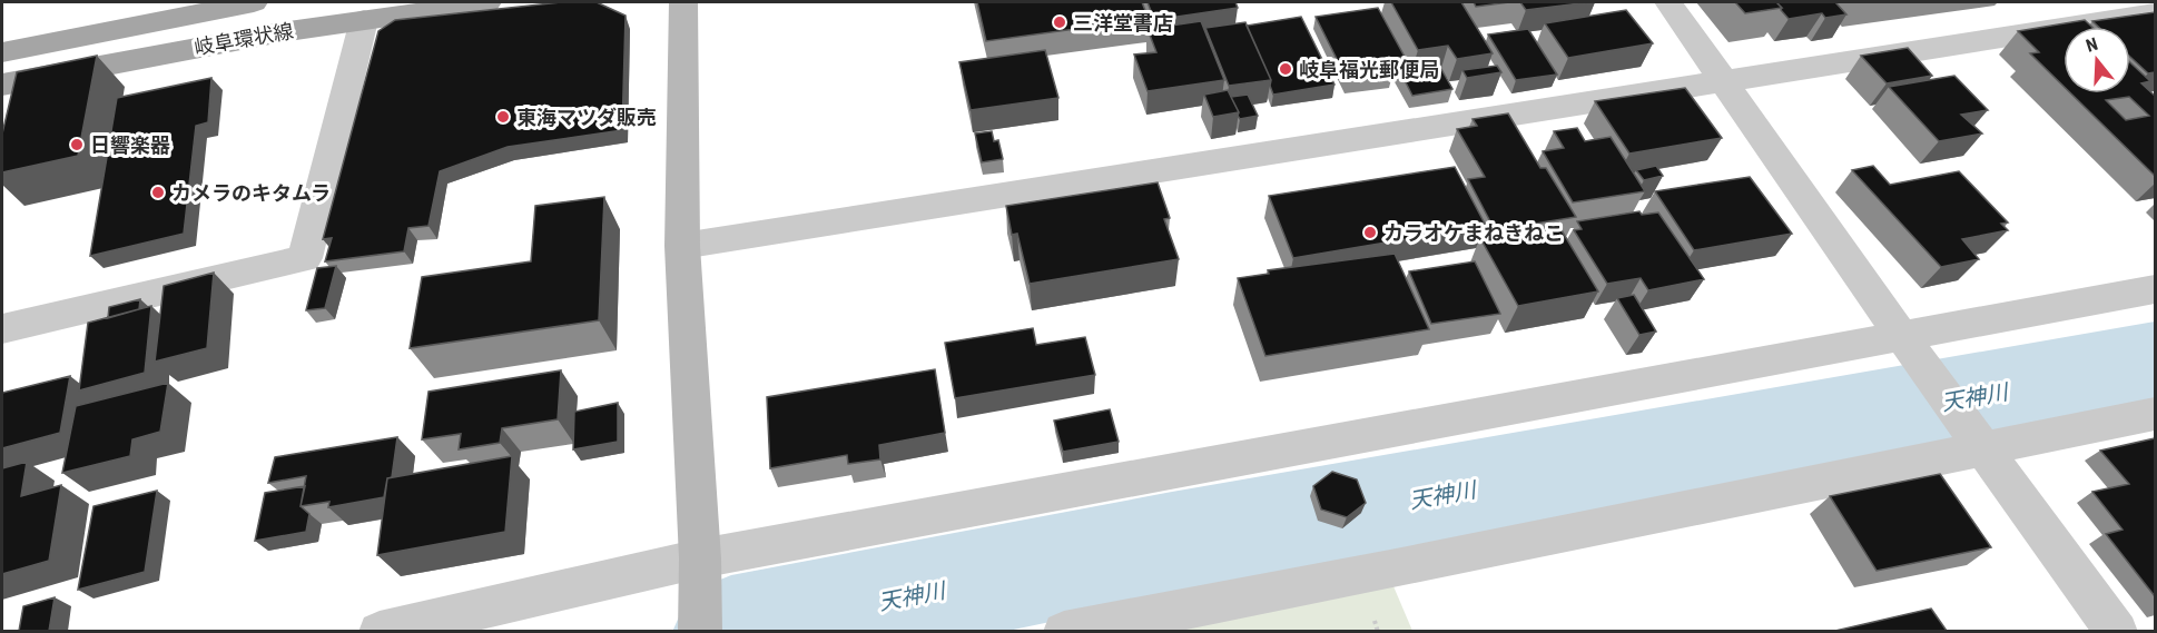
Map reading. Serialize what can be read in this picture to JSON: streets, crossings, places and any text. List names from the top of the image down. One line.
{"streets":{"main road":["岐阜環状線"]},"water":["天神川"],"places":["三洋堂書店","岐阜福光郵便局","東海マツダ販売","日響楽器","カメラのキタムラ","カラオケまねきねこ"],"north":"top"}
